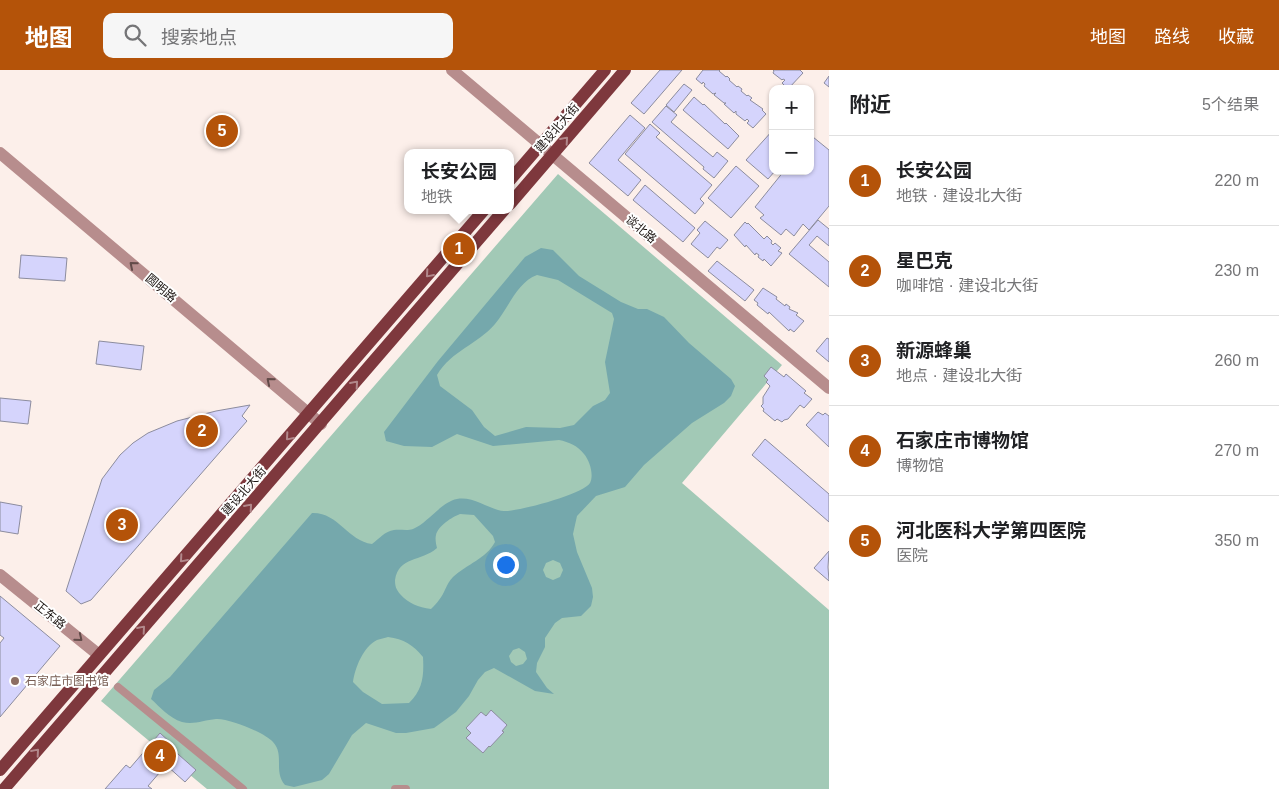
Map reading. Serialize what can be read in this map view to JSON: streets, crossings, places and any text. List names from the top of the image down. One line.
{"streets":{"main road":["建设北大街"],"street":["谈北路","圆明路","正东路"]},"crossings":[["建设北大街","谈北路"],["建设北大街","圆明路"],["建设北大街","正东路"]],"one_way":["圆明路","正东路"],"places":["石家庄市图书馆"],"page":{"header":"地图","search":"搜索地点","nav":["地图","路线","收藏"],"heading":["附近","5个结果"],"map_buttons":["+","−"],"pins":["5","1","2","3","4"],"list":[{"mark":"1","name":"长安公园","note":"地铁 · 建设北大街","value":"220 m"},{"mark":"2","name":"星巴克","note":"咖啡馆 · 建设北大街","value":"230 m"},{"mark":"3","name":"新源蜂巢","note":"地点 · 建设北大街","value":"260 m"},{"mark":"4","name":"石家庄市博物馆","note":"博物馆","value":"270 m"},{"mark":"5","name":"河北医科大学第四医院","note":"医院","value":"350 m"}],"popup":["长安公园","地铁"]}}
